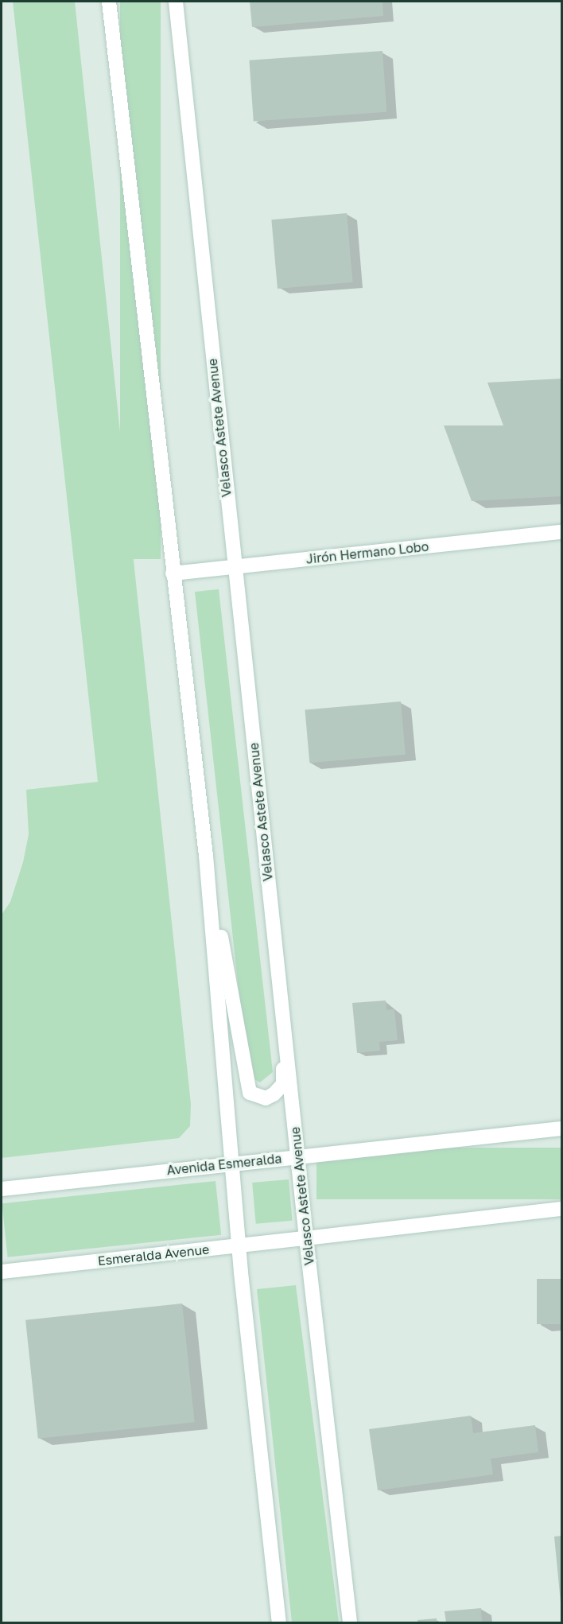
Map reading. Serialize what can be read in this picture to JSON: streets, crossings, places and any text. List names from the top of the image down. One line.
{"streets":{"main road":["Velasco Astete Avenue","Jirón Hermano Lobo","Avenida Esmeralda","Esmeralda Avenue"]},"crossings":[["Velasco Astete Avenue","Jirón Hermano Lobo"],["Velasco Astete Avenue","Avenida Esmeralda"],["Velasco Astete Avenue","Esmeralda Avenue"]]}
